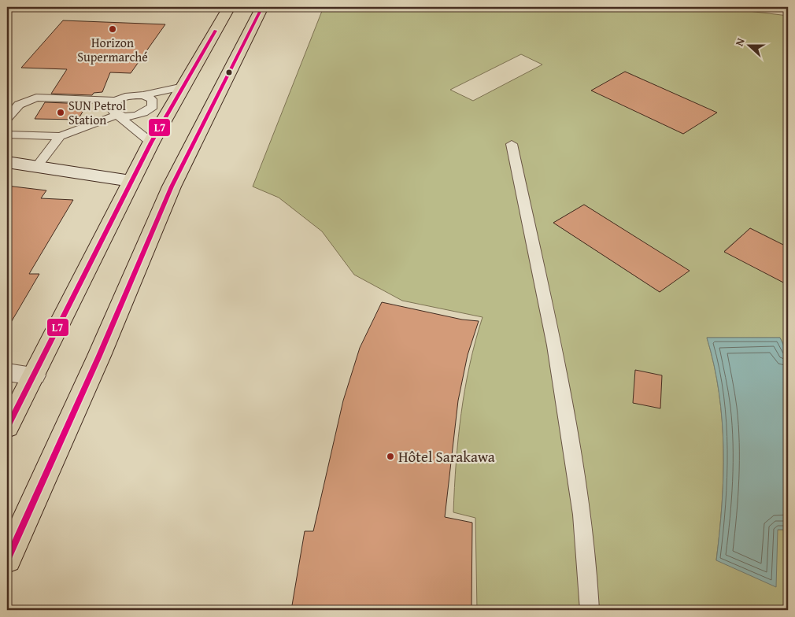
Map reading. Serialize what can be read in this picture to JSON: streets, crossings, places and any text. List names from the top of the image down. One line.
{"places":["Horizon Supermarché","SUN Petrol Station","Hôtel Sarakawa"],"lines":["transit line L7"],"north":"left"}
